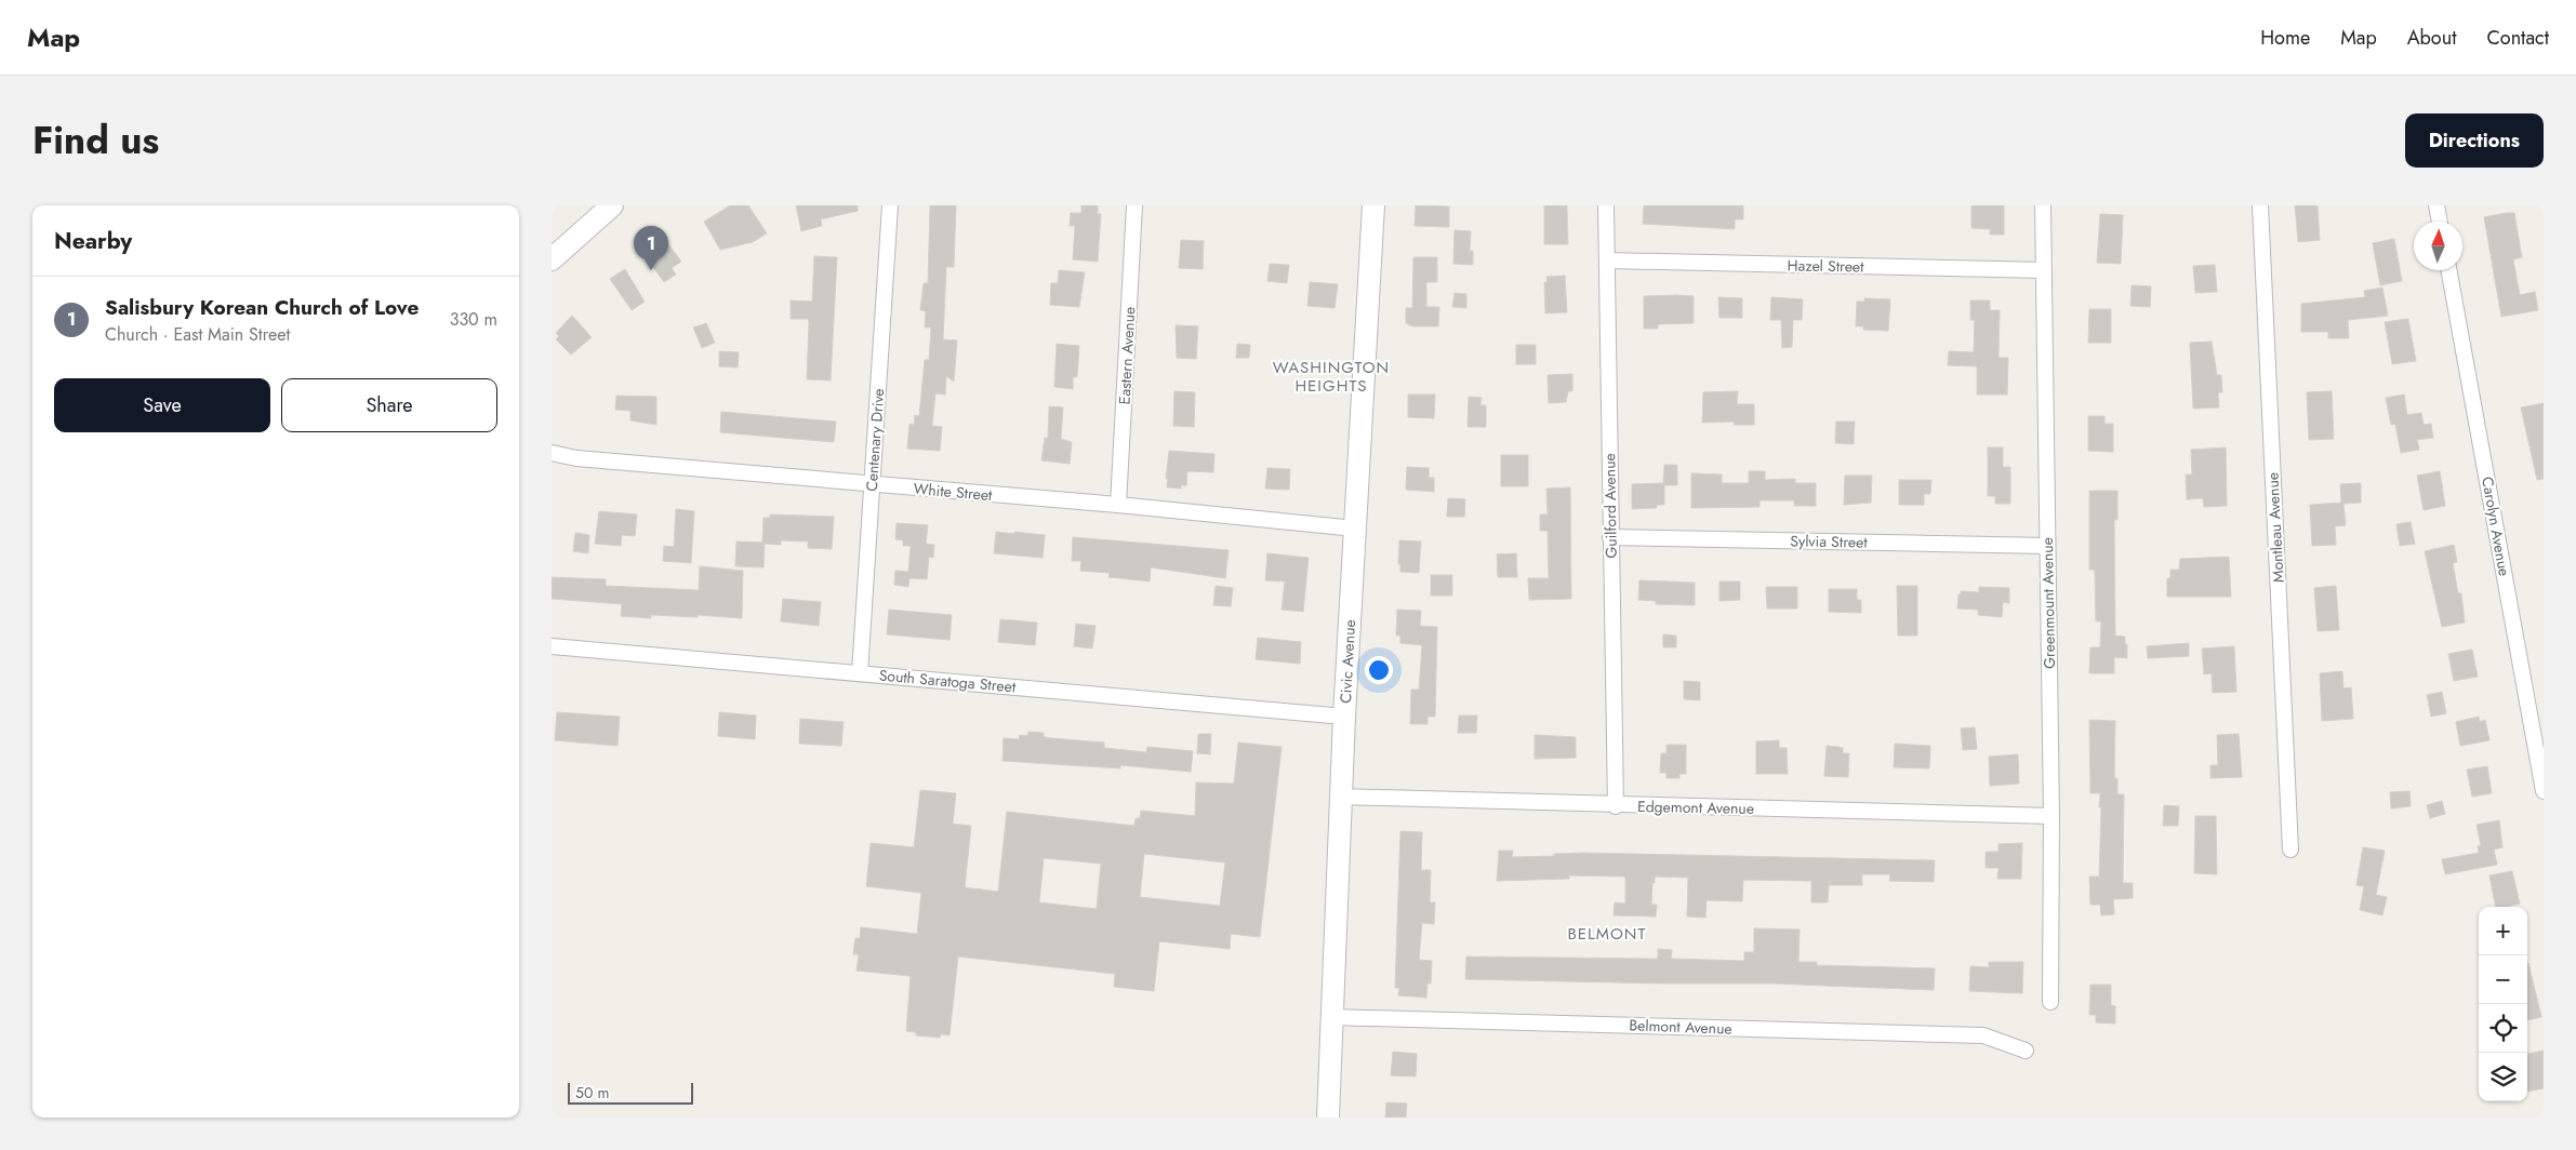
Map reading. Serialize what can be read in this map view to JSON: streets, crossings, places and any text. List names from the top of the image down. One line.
{"streets":{"street":["Hazel Street","Eastern Avenue","Centenary Drive","White Street","Guilford Avenue","Carolyn Avenue","Montleau Avenue","Sylvia Street","Greenmount Avenue","Civic Avenue","South Saratoga Street","Edgemont Avenue","Belmont Avenue"]},"crossings":[["Hazel Street","Guilford Avenue"],["Hazel Street","Greenmount Avenue"],["Eastern Avenue","White Street"],["Centenary Drive","White Street"],["Centenary Drive","South Saratoga Street"],["White Street","Civic Avenue"],["Guilford Avenue","Sylvia Street"],["Guilford Avenue","Edgemont Avenue"],["Sylvia Street","Greenmount Avenue"],["Greenmount Avenue","Edgemont Avenue"],["Civic Avenue","South Saratoga Street"],["Civic Avenue","Edgemont Avenue"],["Civic Avenue","Belmont Avenue"]],"districts":["WASHINGTON HEIGHTS","BELMONT"],"scale_bar":"50 m","north":"top","page":{"header":"Map","nav":["Home","Map","About","Contact"],"title":"Find us","buttons":["Directions",["Save","Share"]],"heading":"Nearby","pins":"1","list":[{"mark":"1","name":"Salisbury Korean Church of Love","note":"Church · East Main Street","value":"330 m"}],"map_buttons":["+","−"],"scale":"50 m"}}
